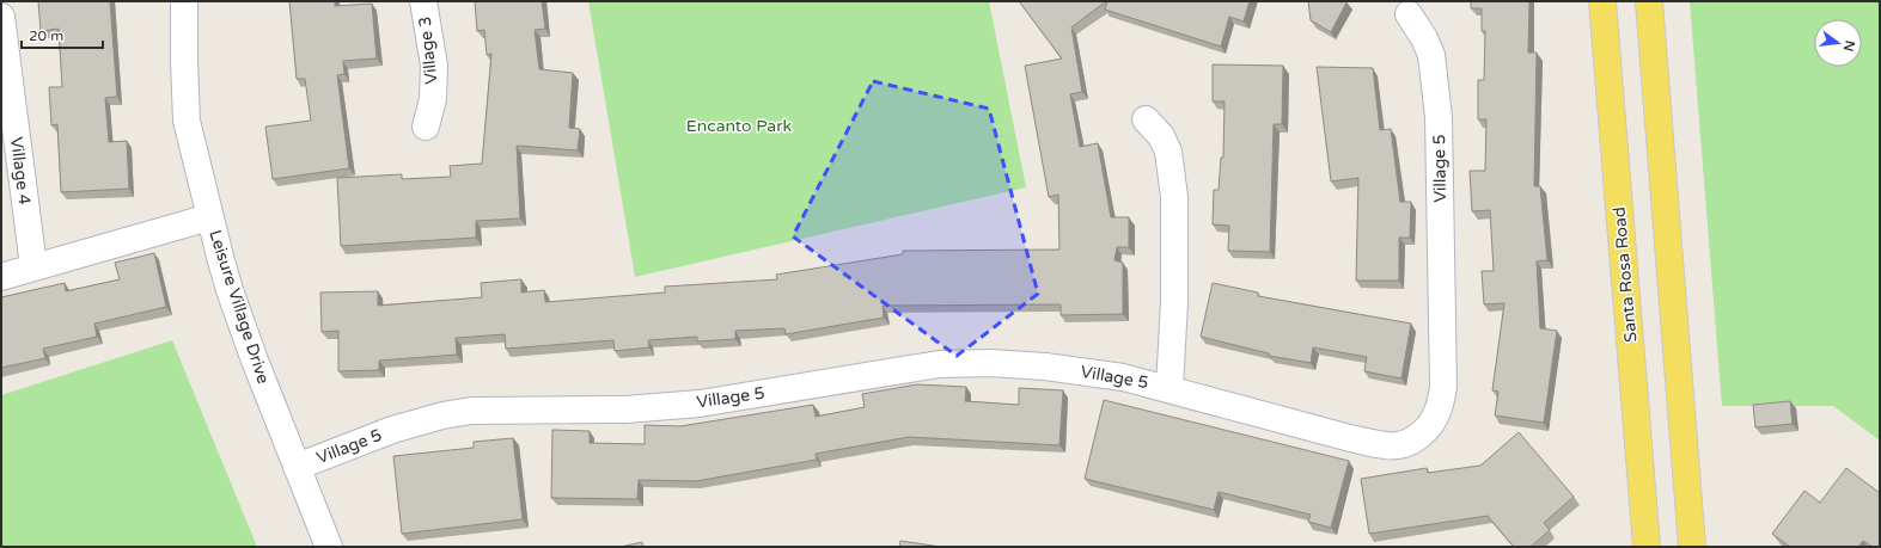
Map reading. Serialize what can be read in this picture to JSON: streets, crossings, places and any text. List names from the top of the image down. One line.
{"streets":{"main road":["Santa Rosa Road"],"street":["Village 3","Village 5","Village 4","Leisure Village Drive"]},"crossings":[["Village 5","Leisure Village Drive"]],"parks":["Encanto Park"],"scale_bar":"20 m","north":"right"}
